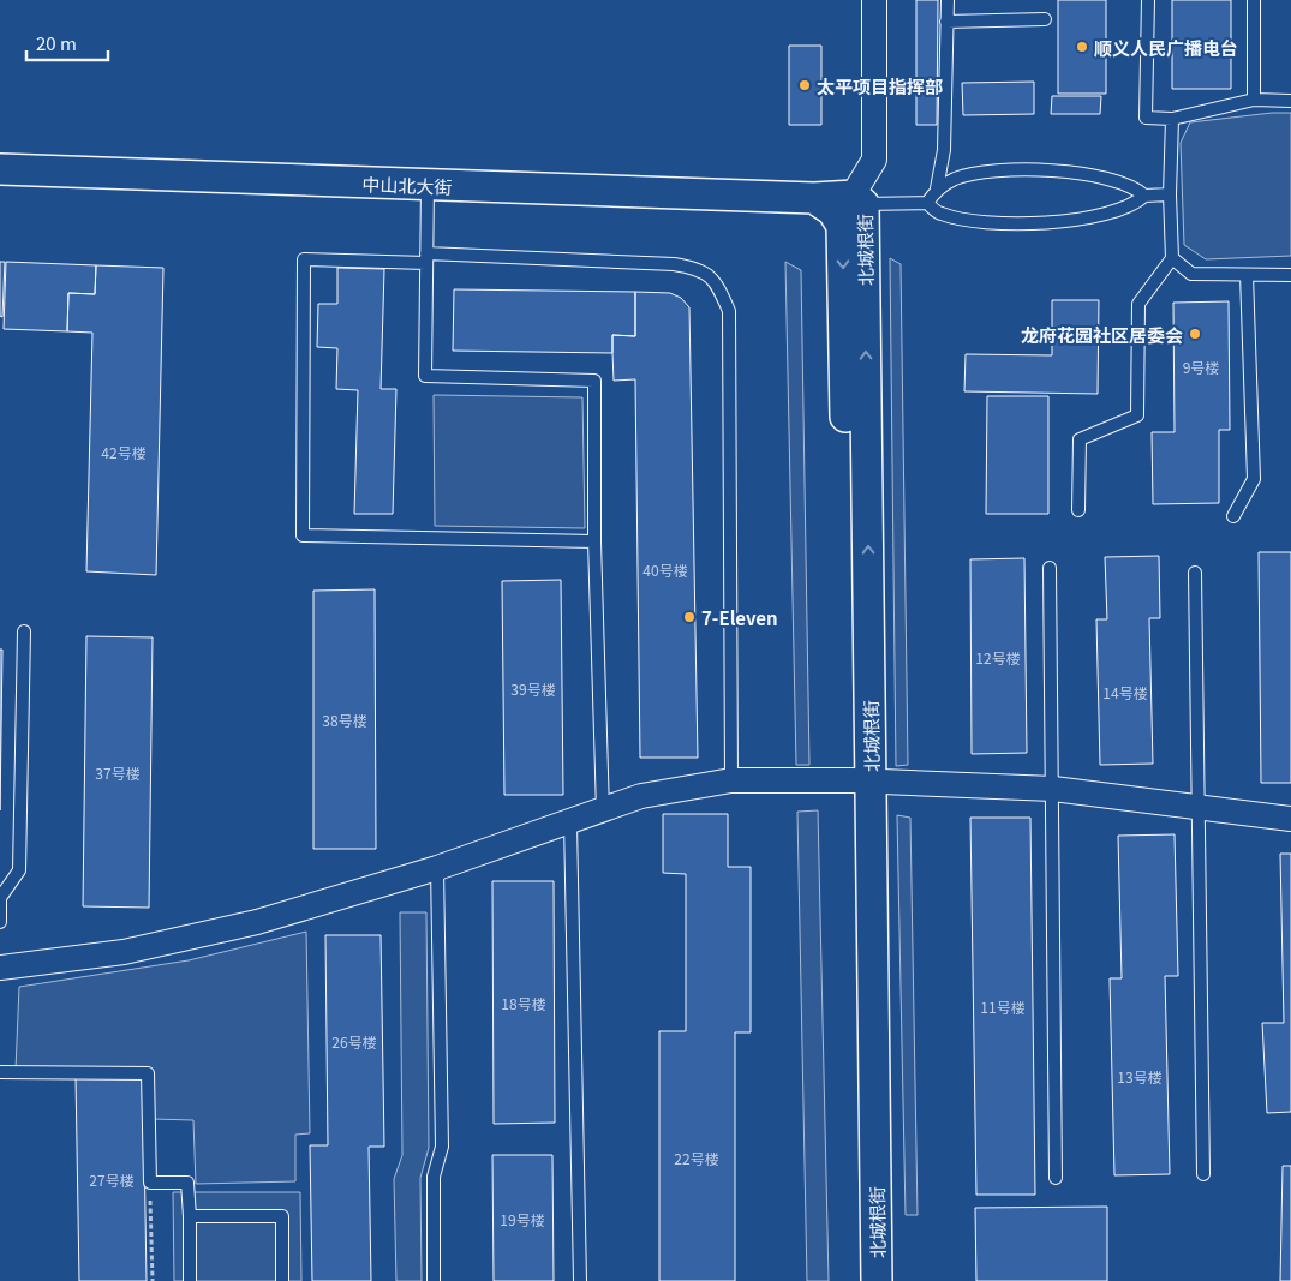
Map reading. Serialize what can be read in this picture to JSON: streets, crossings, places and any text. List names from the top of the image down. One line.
{"streets":{"street":["中山北大街","北城根街"]},"crossings":[["中山北大街","北城根街"]],"places":["顺义人民广播电台","太平项目指挥部","龙府花园社区居委会","7-Eleven"],"house_numbers":["9号楼","42号楼","40号楼","12号楼","39号楼","14号楼","38号楼","37号楼","18号楼","11号楼","26号楼","13号楼","22号楼","27号楼","19号楼"],"scale_bar":"20 m"}
